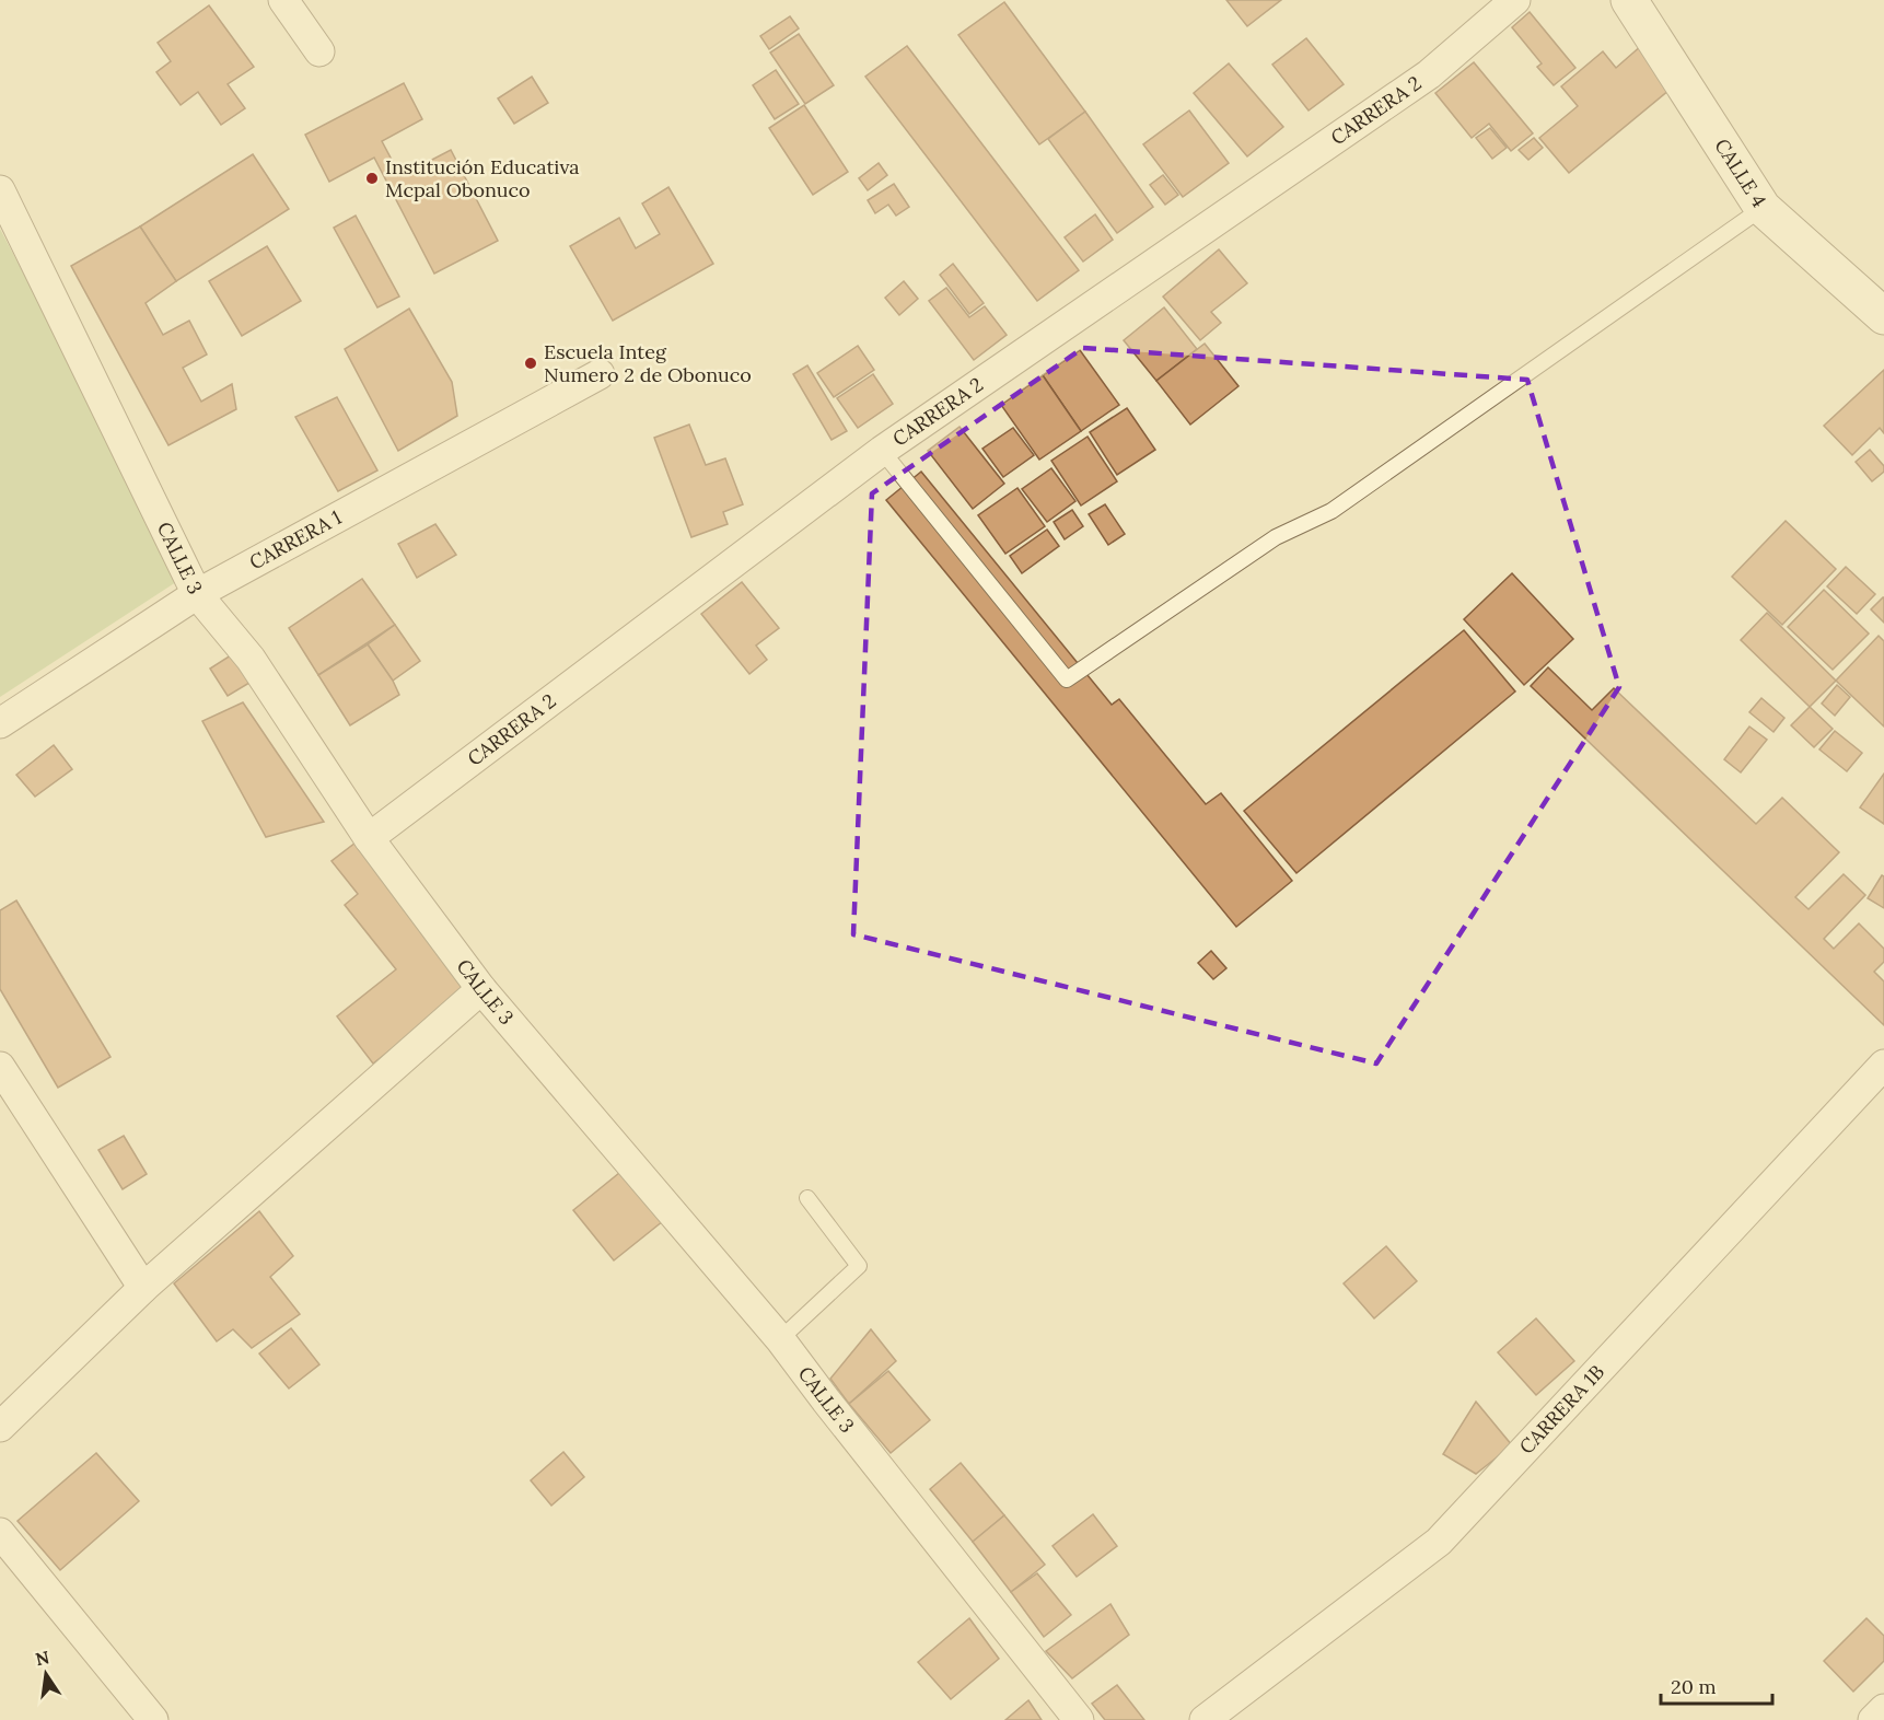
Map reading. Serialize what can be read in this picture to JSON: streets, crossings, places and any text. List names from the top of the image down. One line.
{"streets":{"street":["CARRERA 2","CALLE 4","CARRERA 1","CALLE 3","CARRERA 1B"]},"crossings":[["CARRERA 2","CALLE 3"],["CARRERA 1","CALLE 3"]],"places":["Institución Educativa Mcpal Obonuco","Escuela Integ Numero 2 de Obonuco"],"scale_bar":"20 m","north":"top"}
